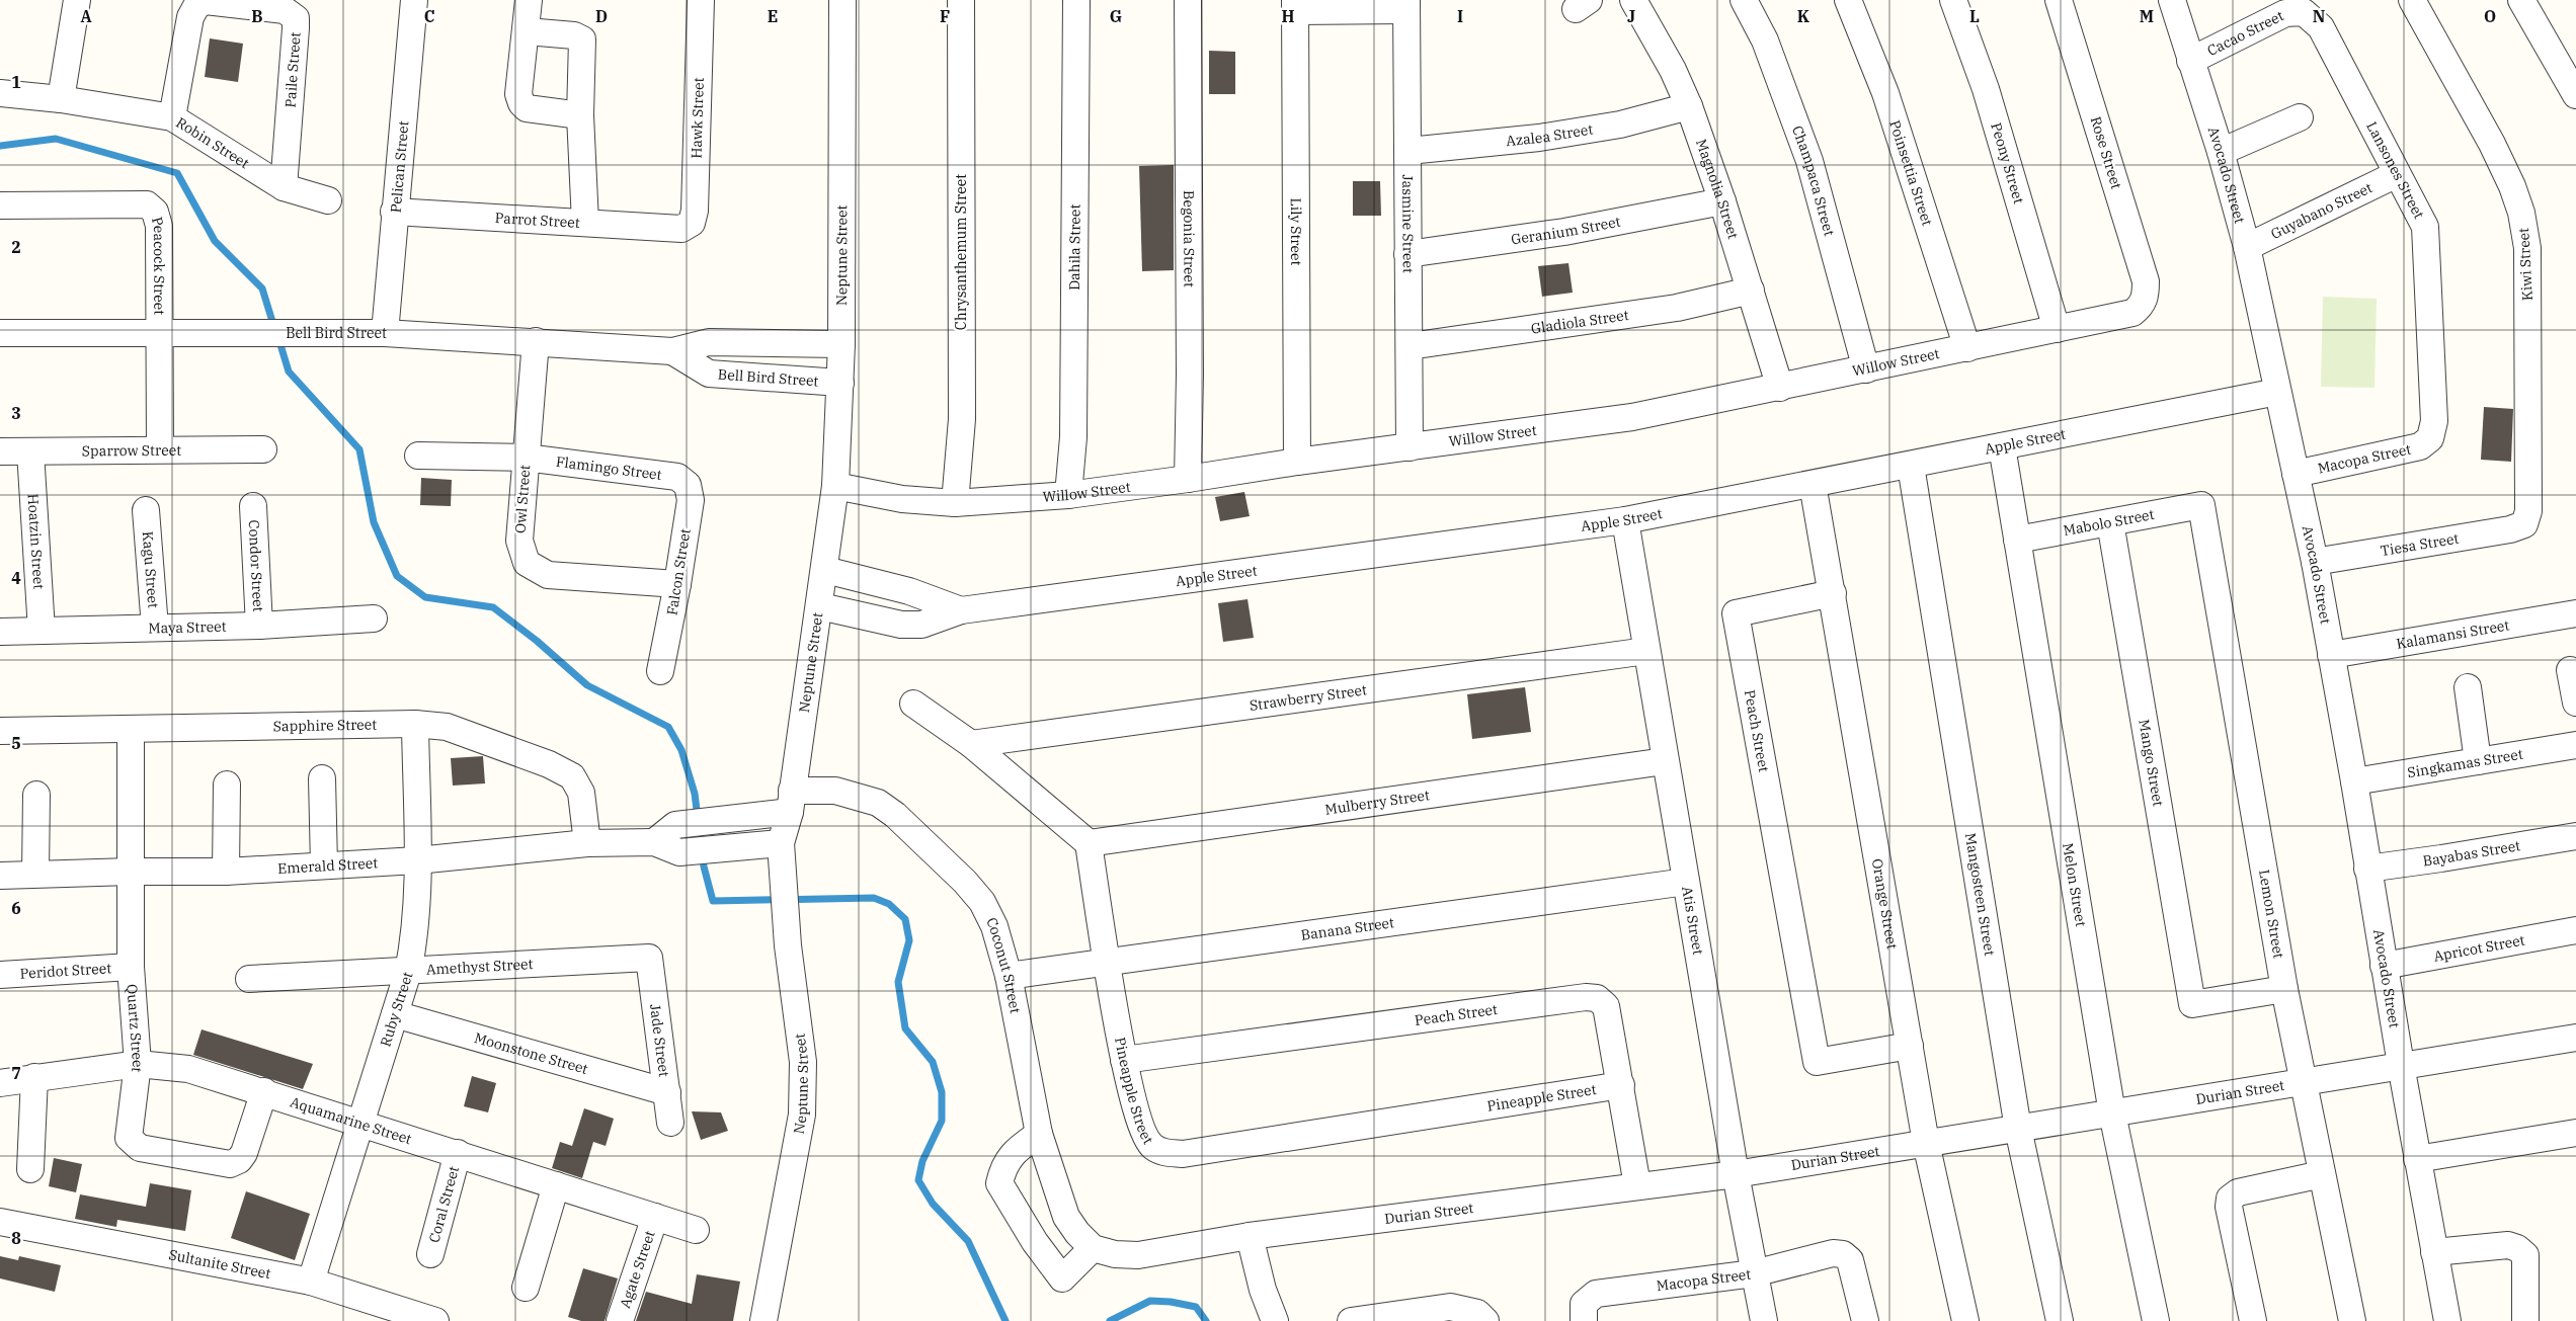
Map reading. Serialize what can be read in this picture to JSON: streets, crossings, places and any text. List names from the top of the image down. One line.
{"streets":{"street":["Cacao Street","Paile Street","Hawk Street","Azalea Street","Robin Street","Rose Street","Peony Street","Pelican Street","Lansones Street","Poinsettia Street","Avocado Street","Champaca Street","Magnolia Street","Guyabano Street","Parrot Street","Jasmine Street","Geranium Street","Lily Street","Begonia Street","Dahila Street","Chrysanthemum Street","Neptune Street","Kiwi Street","Peacock Street","Gladiola Street","Bell Bird Street","Willow Street","Apple Street","Sparrow Street","Macopa Street","Flamingo Street","Owl Street","Mabolo Street","Hoatzin Street","Tiesa Street","Condor Street","Kagu Street","Falcon Street","Maya Street","Kalamansi Street","Strawberry Street","Sapphire Street","Peach Street","Mango Street","Singkamas Street","Mulberry Street","Bayabas Street","Emerald Street","Melon Street","Mangosteen Street","Orange Street","Lemon Street","Atis Street","Banana Street","Apricot Street","Coconut Street","Amethyst Street","Peridot Street","Ruby Street","Quartz Street","Jade Street","Moonstone Street","Pineapple Street","Durian Street","Aquamarine Street","Coral Street","Sultanite Street","Agate Street"]},"crossings":[["Cacao Street","Lansones Street"],["Cacao Street","Avocado Street"],["Paile Street","Robin Street"],["Hawk Street","Parrot Street"],["Azalea Street","Magnolia Street"],["Azalea Street","Jasmine Street"],["Rose Street","Willow Street"],["Peony Street","Willow Street"],["Pelican Street","Parrot Street"],["Pelican Street","Bell Bird Street"],["Lansones Street","Guyabano Street"],["Lansones Street","Macopa Street"],["Poinsettia Street","Willow Street"],["Avocado Street","Guyabano Street"],["Avocado Street","Apple Street"],["Avocado Street","Macopa Street"],["Avocado Street","Tiesa Street"],["Avocado Street","Kalamansi Street"],["Avocado Street","Singkamas Street"],["Avocado Street","Bayabas Street"],["Avocado Street","Apricot Street"],["Avocado Street","Durian Street"],["Champaca Street","Willow Street"],["Magnolia Street","Geranium Street"],["Magnolia Street","Gladiola Street"],["Magnolia Street","Willow Street"],["Jasmine Street","Geranium Street"],["Jasmine Street","Gladiola Street"],["Jasmine Street","Willow Street"],["Lily Street","Willow Street"],["Begonia Street","Willow Street"],["Dahila Street","Willow Street"],["Chrysanthemum Street","Willow Street"],["Neptune Street","Bell Bird Street"],["Neptune Street","Willow Street"],["Neptune Street","Apple Street"],["Neptune Street","Emerald Street"],["Neptune Street","Coconut Street"],["Kiwi Street","Tiesa Street"],["Peacock Street","Bell Bird Street"],["Peacock Street","Sparrow Street"],["Bell Bird Street","Owl Street"],["Apple Street","Melon Street"],["Apple Street","Mangosteen Street"],["Apple Street","Orange Street"],["Apple Street","Atis Street"],["Sparrow Street","Hoatzin Street"],["Macopa Street","Atis Street"],["Flamingo Street","Owl Street"],["Flamingo Street","Falcon Street"],["Owl Street","Falcon Street"],["Mabolo Street","Mango Street"],["Mabolo Street","Melon Street"],["Mabolo Street","Lemon Street"],["Hoatzin Street","Maya Street"],["Condor Street","Maya Street"],["Kagu Street","Maya Street"],["Strawberry Street","Atis Street"],["Sapphire Street","Emerald Street"],["Sapphire Street","Ruby Street"],["Sapphire Street","Quartz Street"],["Peach Street","Orange Street"],["Peach Street","Pineapple Street"],["Peach Street","Durian Street"],["Mango Street","Lemon Street"],["Mulberry Street","Atis Street"],["Mulberry Street","Pineapple Street"],["Emerald Street","Ruby Street"],["Emerald Street","Quartz Street"],["Melon Street","Durian Street"],["Mangosteen Street","Durian Street"],["Orange Street","Durian Street"],["Lemon Street","Durian Street"],["Atis Street","Banana Street"],["Atis Street","Durian Street"],["Banana Street","Coconut Street"],["Banana Street","Pineapple Street"],["Coconut Street","Durian Street"],["Amethyst Street","Ruby Street"],["Amethyst Street","Jade Street"],["Peridot Street","Quartz Street"],["Ruby Street","Moonstone Street"],["Ruby Street","Aquamarine Street"],["Ruby Street","Sultanite Street"],["Quartz Street","Aquamarine Street"],["Jade Street","Moonstone Street"],["Aquamarine Street","Coral Street"],["Aquamarine Street","Agate Street"]],"grid":{"columns":["A","B","C","D","E","F","G","H","I","J","K","L","M","N","O"],"rows":["1","2","3","4","5","6","7","8"]}}
